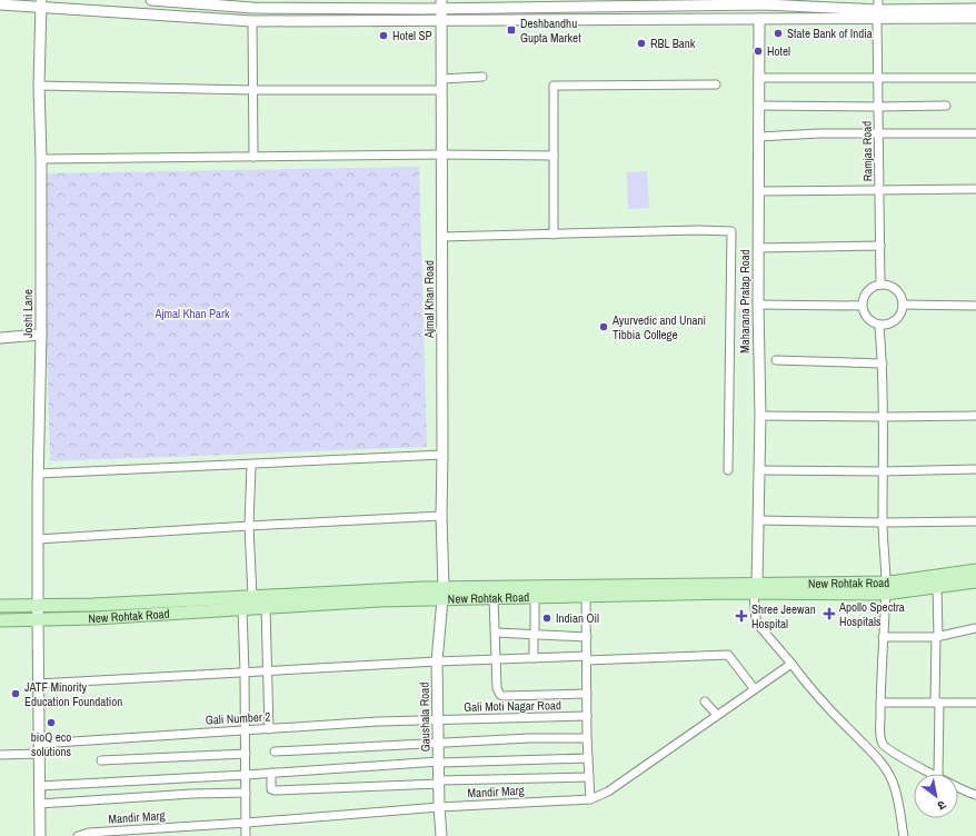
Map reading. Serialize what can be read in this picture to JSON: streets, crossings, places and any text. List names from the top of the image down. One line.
{"streets":{"main road":["New Rohtak Road"],"street":["Ramjas Road","Ajmal Khan Road","Maharana Pratap Road","Joshi Lane","Gali Moti Nagar Road","Gaushala Road","Gali Number 2","Mandir Marg"]},"crossings":[["Ajmal Khan Road","New Rohtak Road"],["Ajmal Khan Road","Gaushala Road"],["Maharana Pratap Road","New Rohtak Road"],["Joshi Lane","New Rohtak Road"],["Joshi Lane","Gali Number 2"],["New Rohtak Road","Gaushala Road"],["Gali Moti Nagar Road","Gaushala Road"],["Gali Moti Nagar Road","Gali Number 2"],["Gaushala Road","Gali Number 2"],["Gaushala Road","Mandir Marg"]],"parks":["Ajmal Khan Park"],"places":{"transit":["Deshbandhu Gupta Market"],"other":["State Bank of India","Hotel SP","RBL Bank","Hotel","Ayurvedic and Unani Tibbia College","Indian Oil","JATF Minority Education Foundation","bioQ eco solutions"],"health":["Apollo Spectra Hospitals","Shree Jeewan Hospital"]},"north":"bottom right"}
